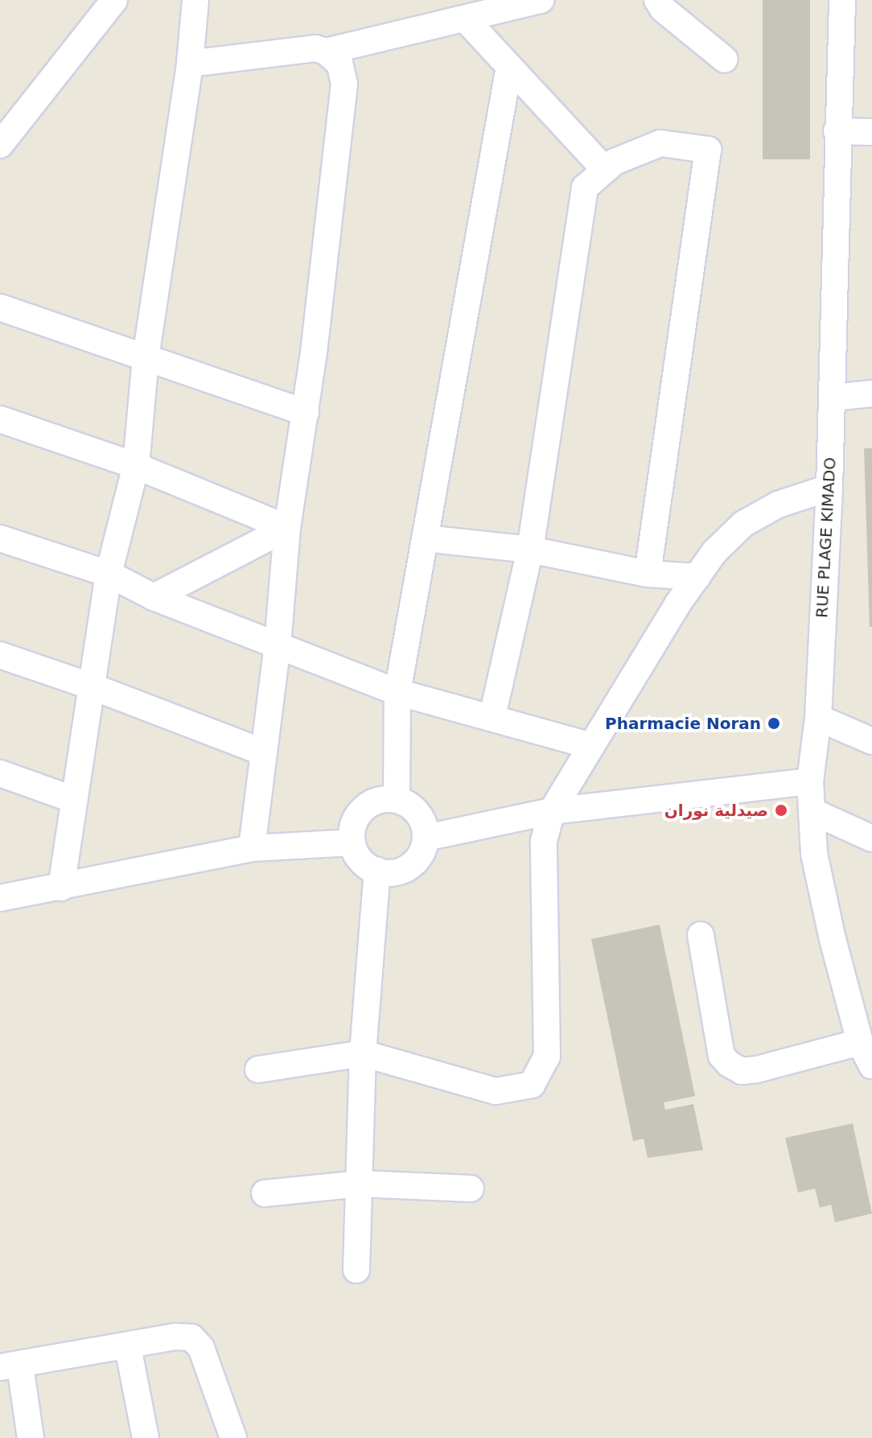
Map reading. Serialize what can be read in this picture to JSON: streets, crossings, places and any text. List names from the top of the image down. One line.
{"streets":{"street":["RUE PLAGE KIMADO"]},"places":["Pharmacie Noran","صيدلية نوران"]}
